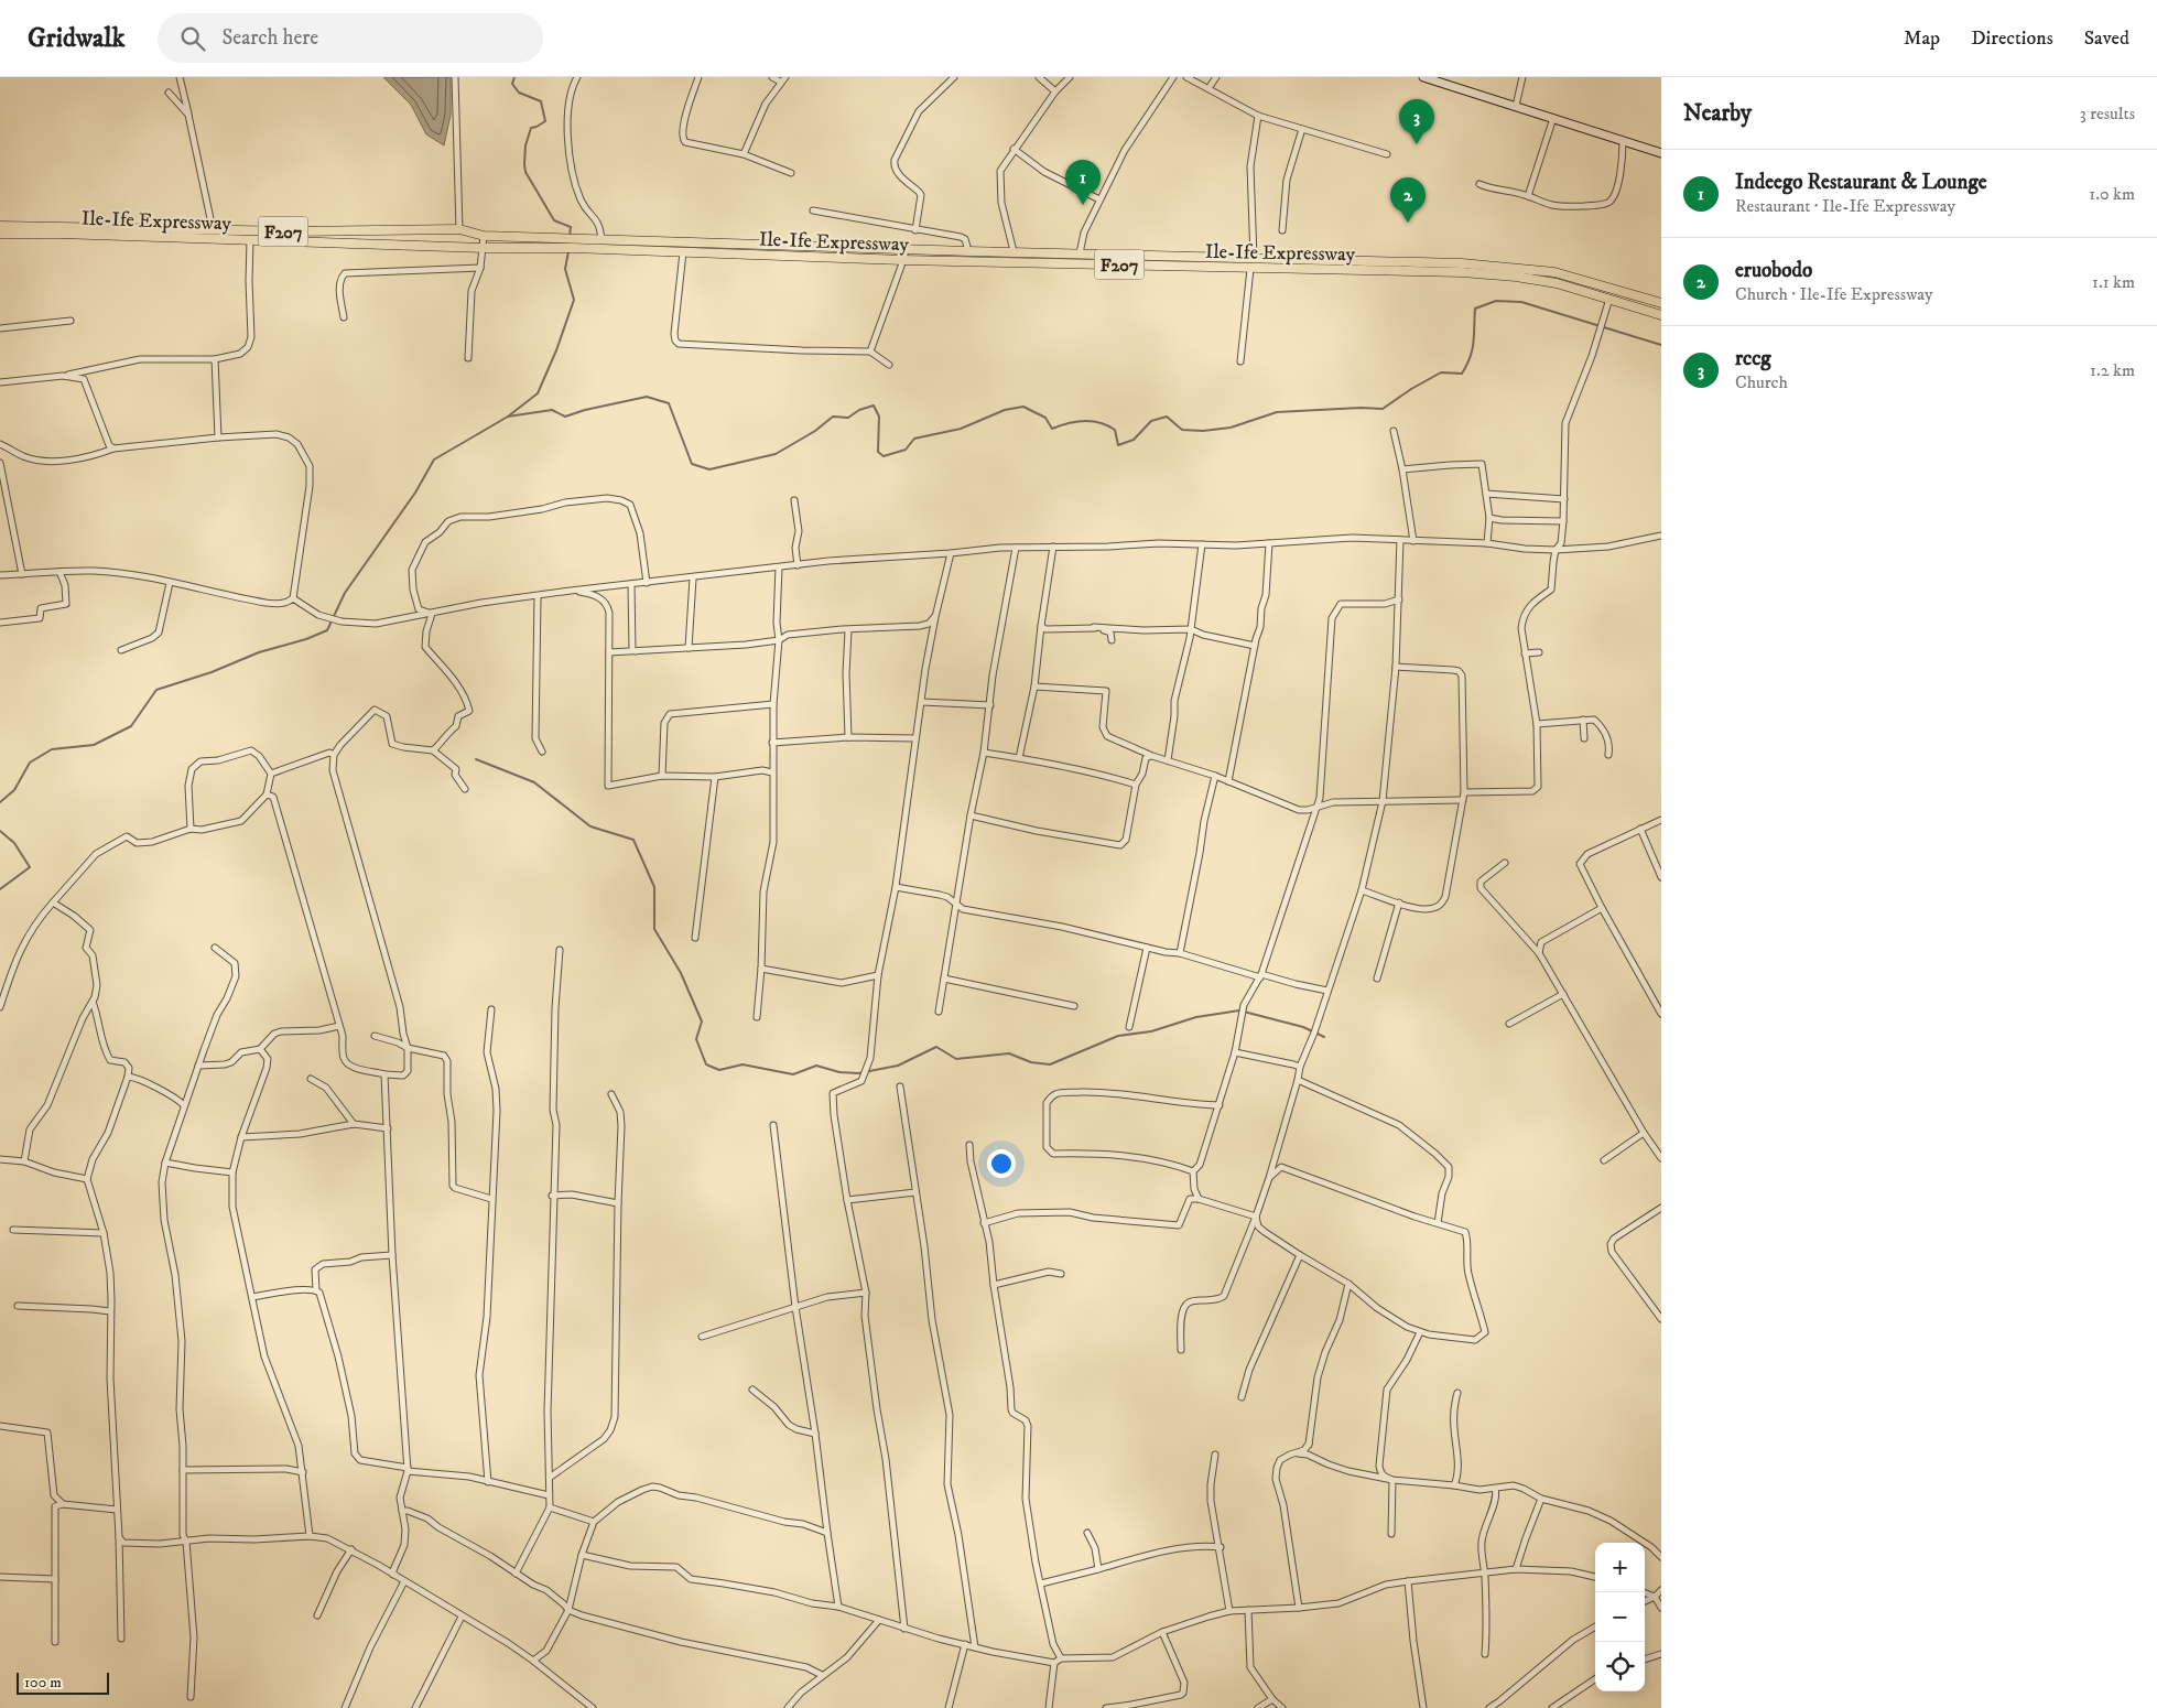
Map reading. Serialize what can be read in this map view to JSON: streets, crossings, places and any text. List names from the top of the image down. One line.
{"streets":{"main road":["Ile-Ife Expressway","F207"]},"scale_bar":"100 m","page":{"header":"Gridwalk","search":"Search here","nav":["Map","Directions","Saved"],"heading":["Nearby","3 results"],"pins":["3","1","2"],"list":[{"mark":"1","name":"Indeego Restaurant & Lounge","note":"Restaurant · Ile-Ife Expressway","value":"1.0 km"},{"mark":"2","name":"eruobodo","note":"Church · Ile-Ife Expressway","value":"1.1 km"},{"mark":"3","name":"rccg","note":"Church","value":"1.2 km"}],"map_buttons":["+","−"],"scale":"100 m"}}
